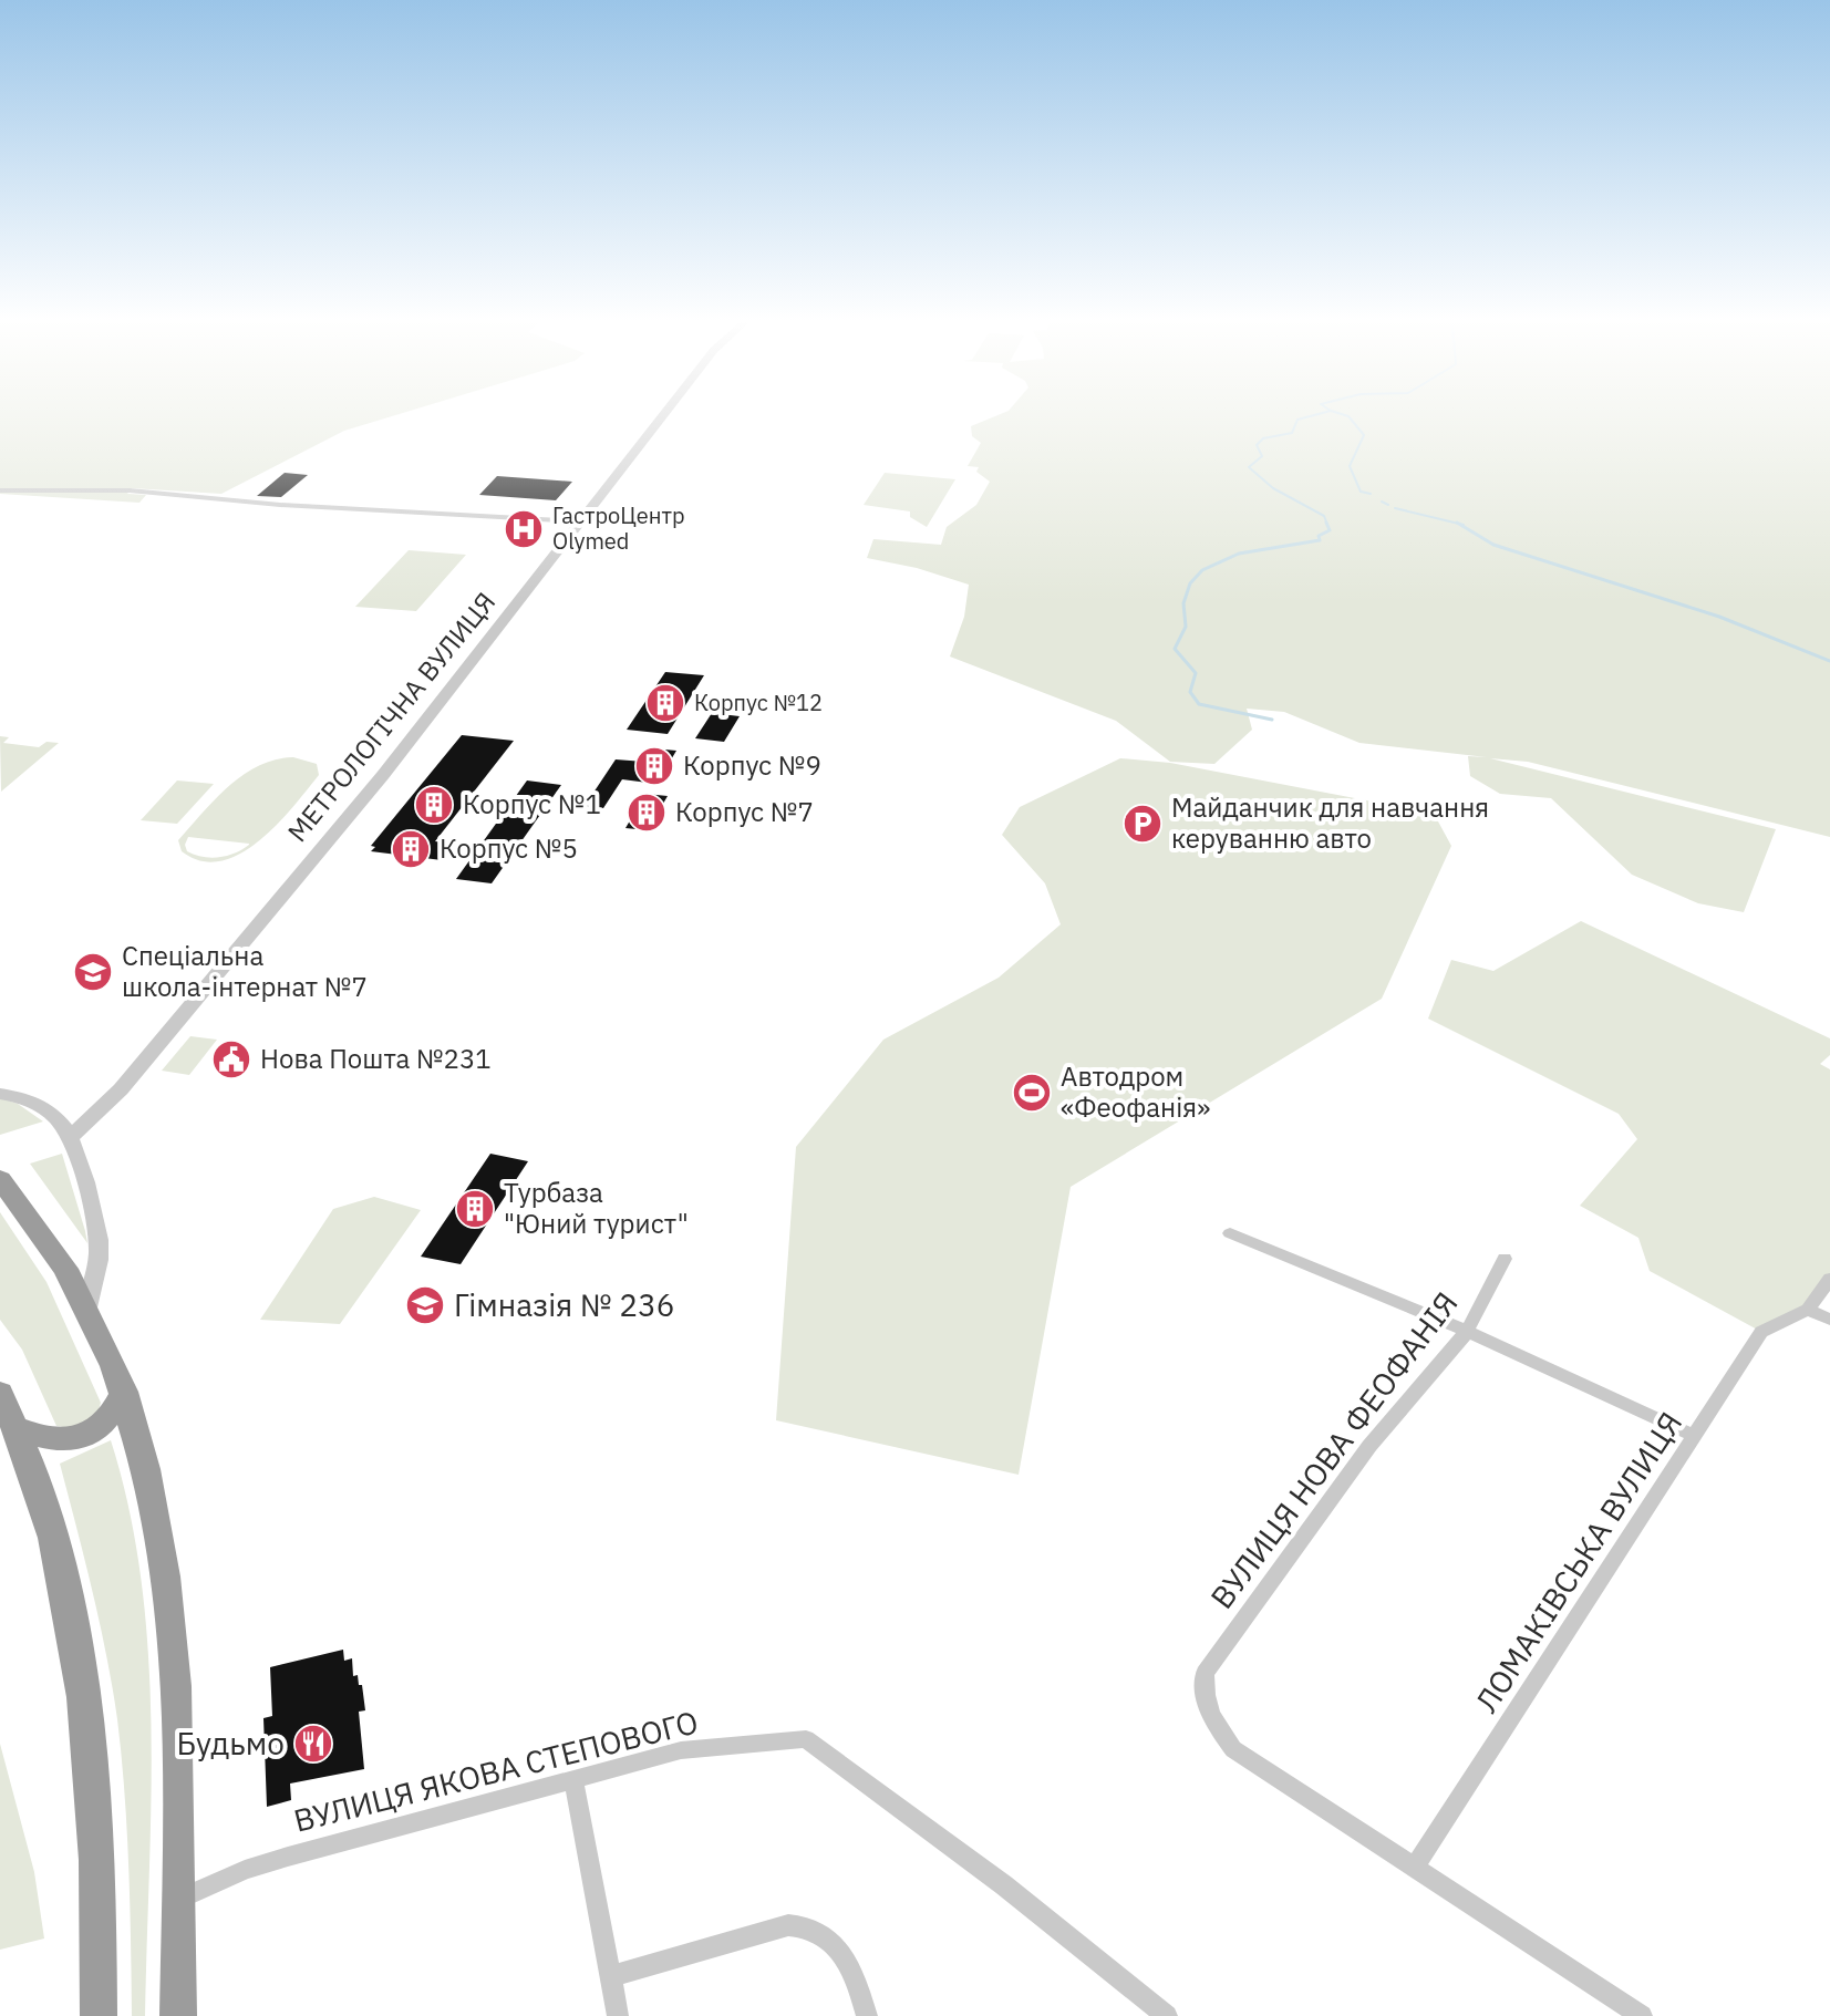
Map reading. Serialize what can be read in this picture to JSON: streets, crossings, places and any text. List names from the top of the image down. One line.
{"streets":{"street":["МЕТРОЛОГІЧНА ВУЛИЦЯ","ВУЛИЦЯ НОВА ФЕОФАНІЯ","ЛОМАКІВСЬКА ВУЛИЦЯ","ВУЛИЦЯ ЯКОВА СТЕПОВОГО"]},"crossings":[["ВУЛИЦЯ НОВА ФЕОФАНІЯ","ЛОМАКІВСЬКА ВУЛИЦЯ"]],"places":{"hospital":["ГастроЦентр Olymed"],"building":["Корпус №12","Корпус №9","Корпус №1","Корпус №7","Корпус №5","Турбаза \"Юний турист\""],"parking":["Майданчик для навчання керуванню авто"],"school or university":["Спеціальна школа-інтернат №7","Гімназія № 236"],"public building":["Нова Пошта №231"],"sports":["Автодром «Феофанія»"],"restaurant":["Будьмо"]}}
